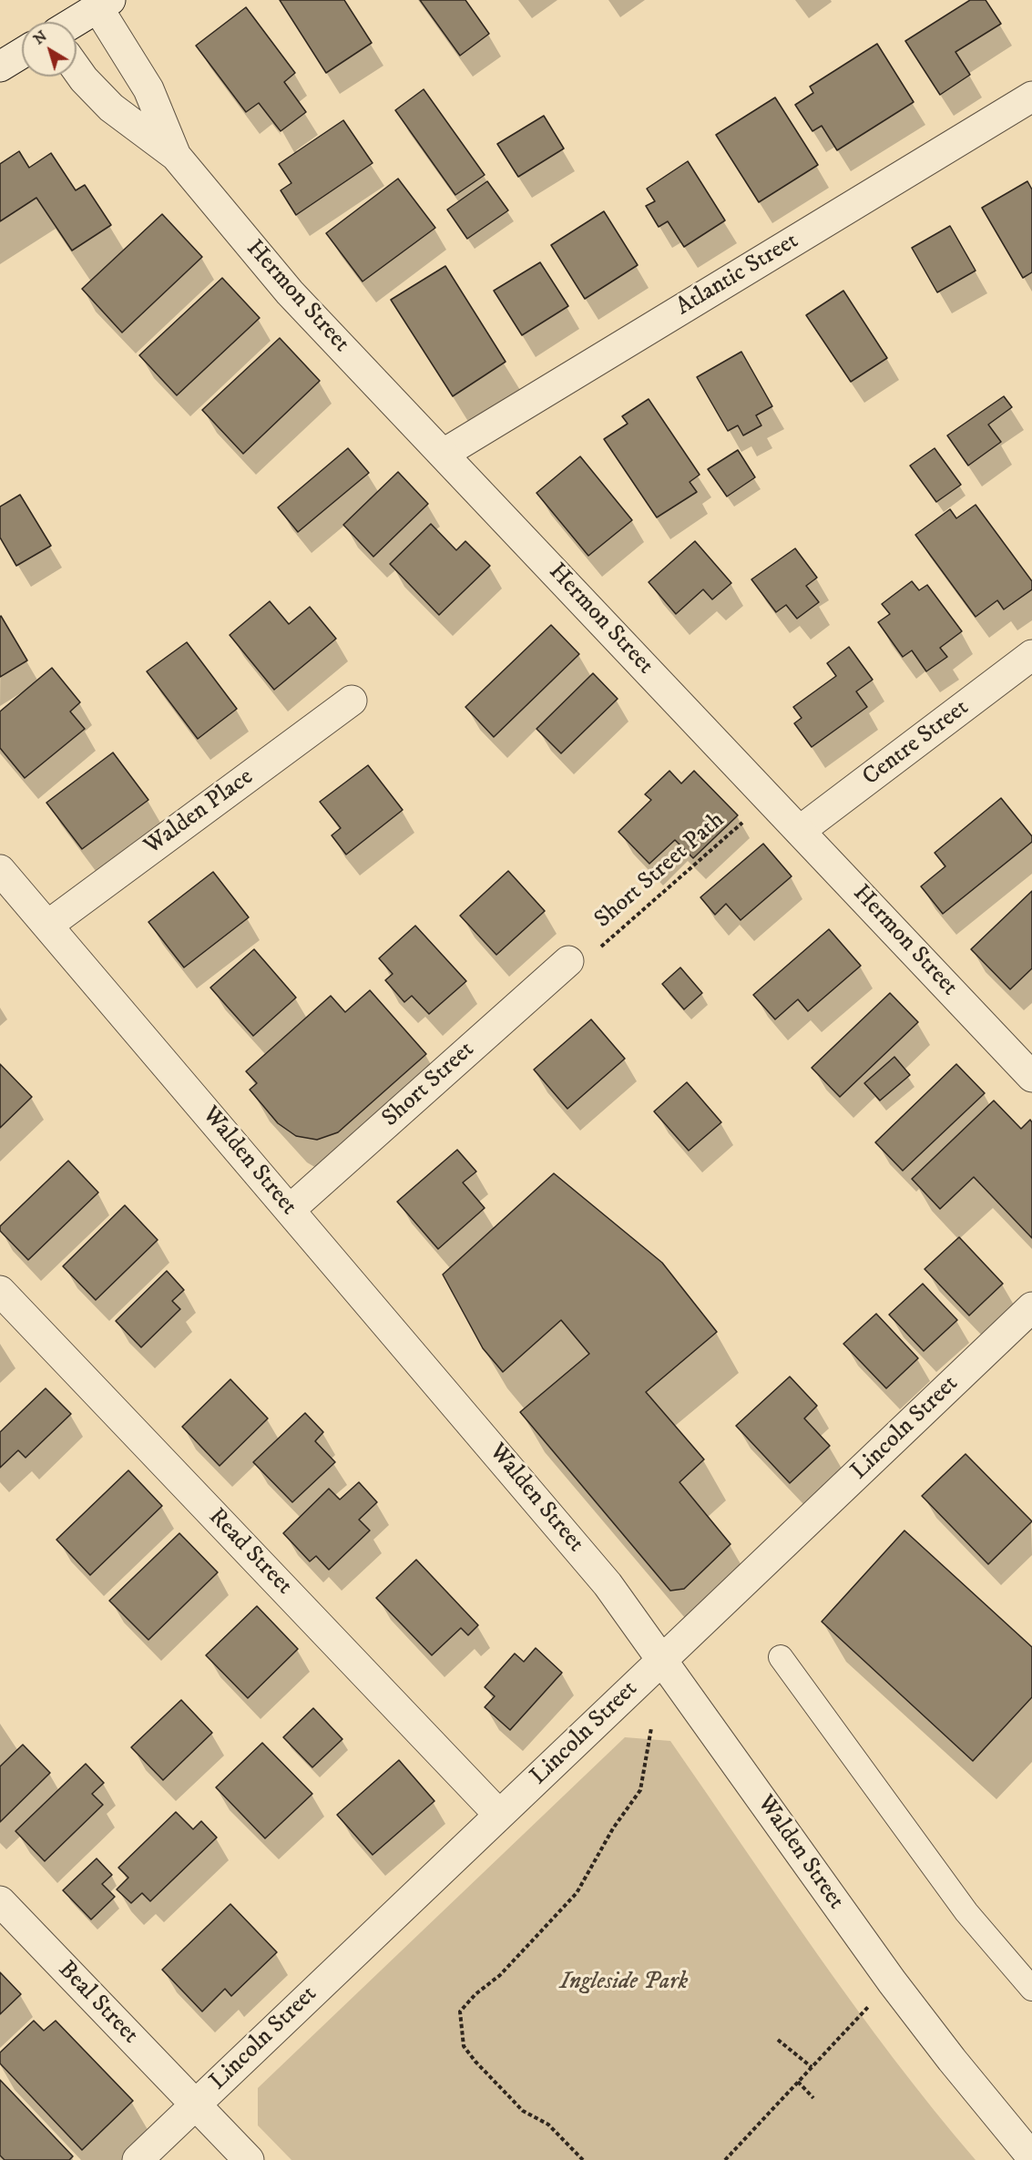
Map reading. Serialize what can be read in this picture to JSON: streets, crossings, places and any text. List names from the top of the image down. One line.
{"streets":{"street":["Atlantic Street","Hermon Street","Centre Street","Walden Place","Short Street","Walden Street","Lincoln Street","Read Street","Beal Street"],"path":["Short Street Path"]},"crossings":[["Atlantic Street","Hermon Street"],["Hermon Street","Centre Street"],["Hermon Street","Short Street Path"],["Walden Place","Walden Street"],["Short Street Path","Short Street"],["Short Street","Walden Street"],["Walden Street","Lincoln Street"],["Lincoln Street","Read Street"],["Lincoln Street","Beal Street"]],"parks":["Ingleside Park"],"north":"top left"}
